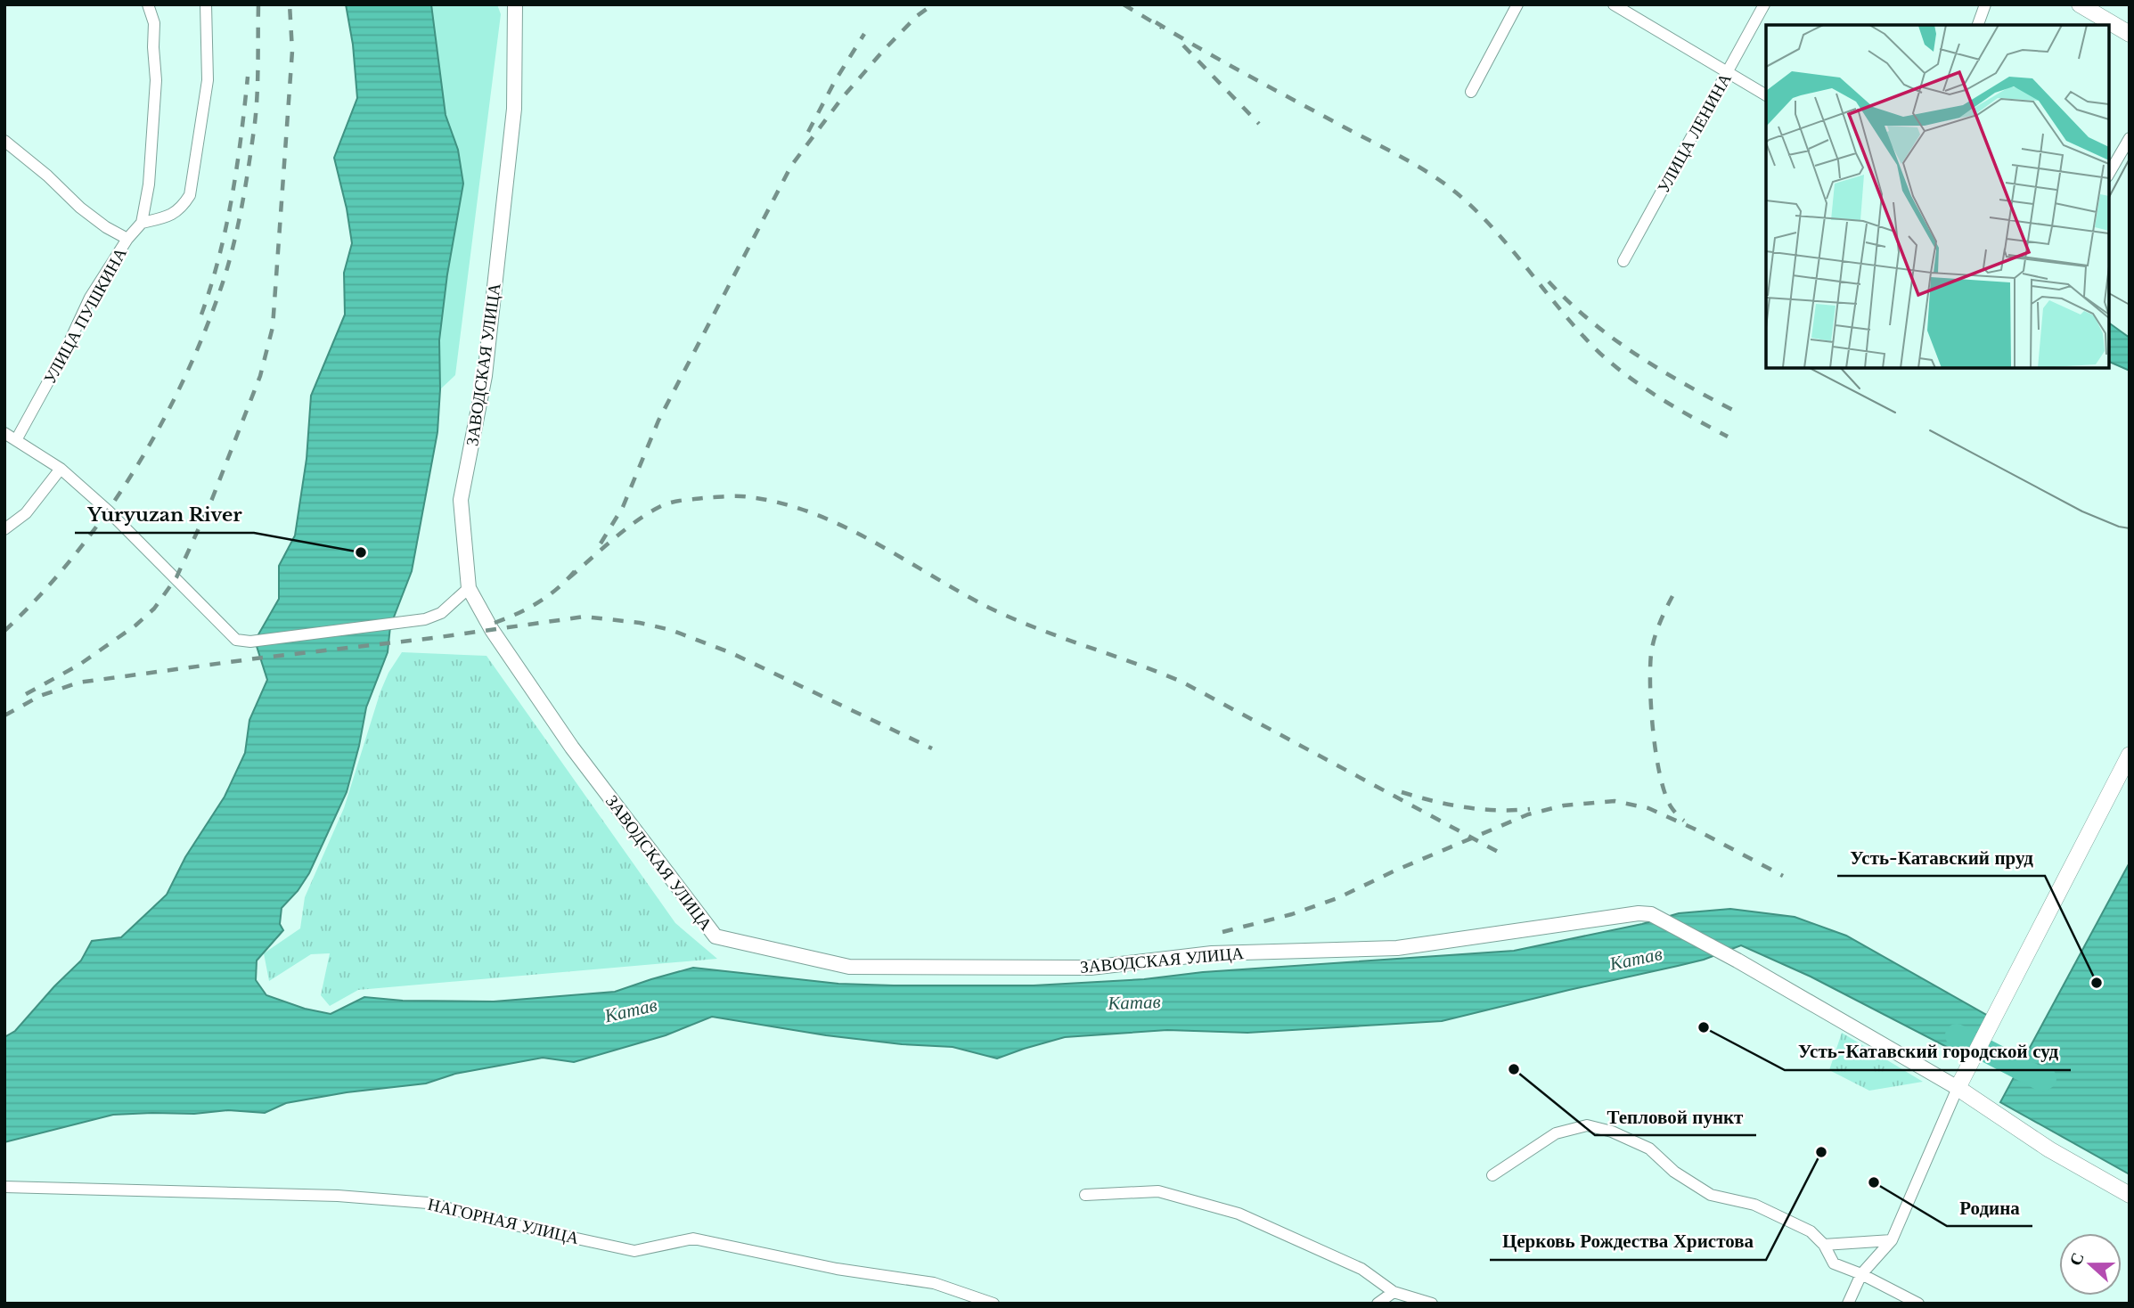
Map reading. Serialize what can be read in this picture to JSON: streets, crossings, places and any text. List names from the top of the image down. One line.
{"streets":{"street":["УЛИЦА ЛЕНИНА","УЛИЦА ПУШКИНА","ЗАВОДСКАЯ УЛИЦА","НАГОРНАЯ УЛИЦА"]},"water":["Катав"],"places":["Yuryuzan River","Усть-Катавский пруд","Усть-Катавский городской суд","Тепловой пункт","Церковь Рождества Христова","Родина"],"north":"left"}
